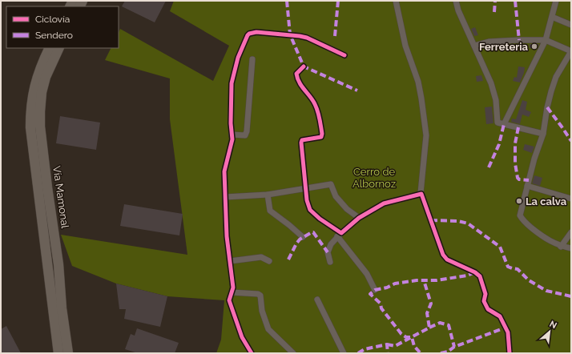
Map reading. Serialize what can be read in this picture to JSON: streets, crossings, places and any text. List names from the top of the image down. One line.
{"streets":{"main road":["Vía Mamonal"]},"parks":["Cerro de Albornoz"],"places":["Ferreteria","La calva"],"legend":["Ciclovía","Sendero"],"north":"top right"}
